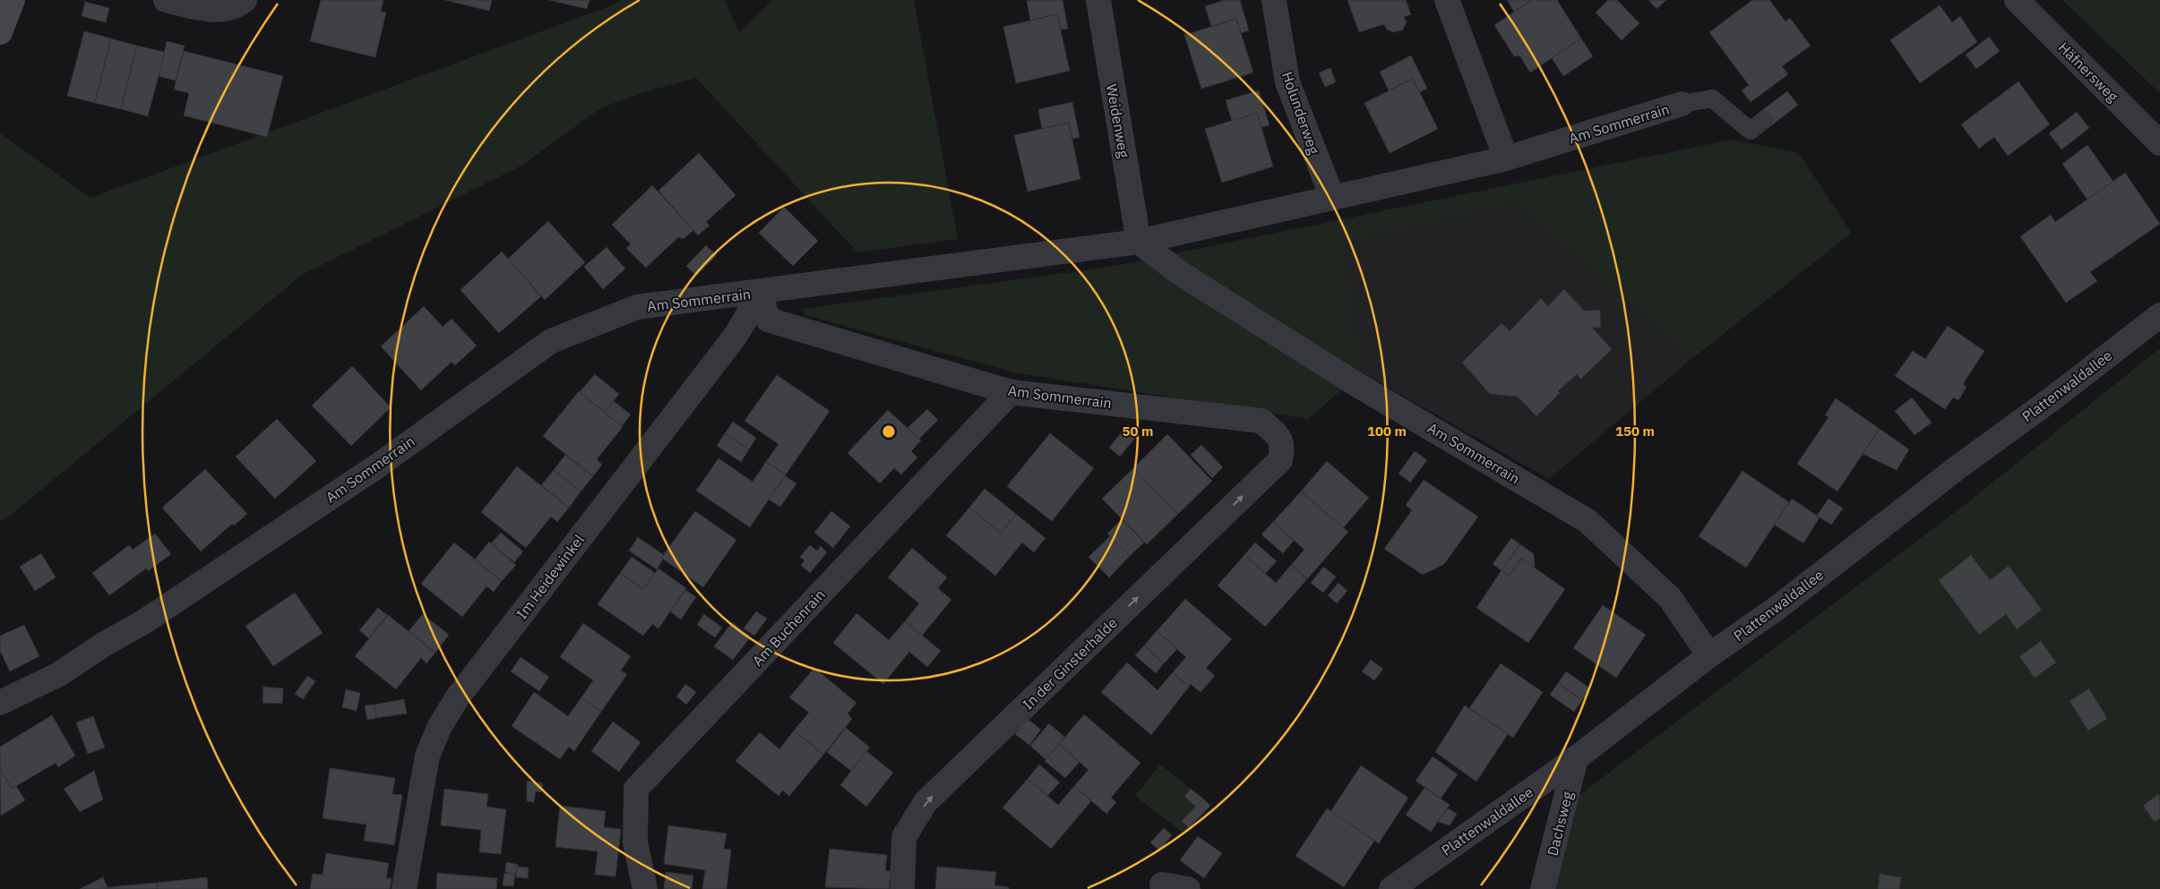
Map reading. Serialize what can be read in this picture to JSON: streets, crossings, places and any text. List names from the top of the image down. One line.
{"streets":{"street":["Häfnersweg","Holunderweg","Weidenweg","Am Sommerrain","Plattenwaldallee","Im Heidewinkel","Am Buchenrain","In der Ginsterhalde","Dachsweg"]},"crossings":[["Holunderweg","Am Sommerrain"],["Weidenweg","Am Sommerrain"],["Am Sommerrain","Plattenwaldallee"],["Am Sommerrain","Im Heidewinkel"],["Am Sommerrain","Am Buchenrain"],["Am Sommerrain","In der Ginsterhalde"],["Plattenwaldallee","Dachsweg"]],"one_way":["In der Ginsterhalde"],"rings":["50 m","100 m","150 m"]}
